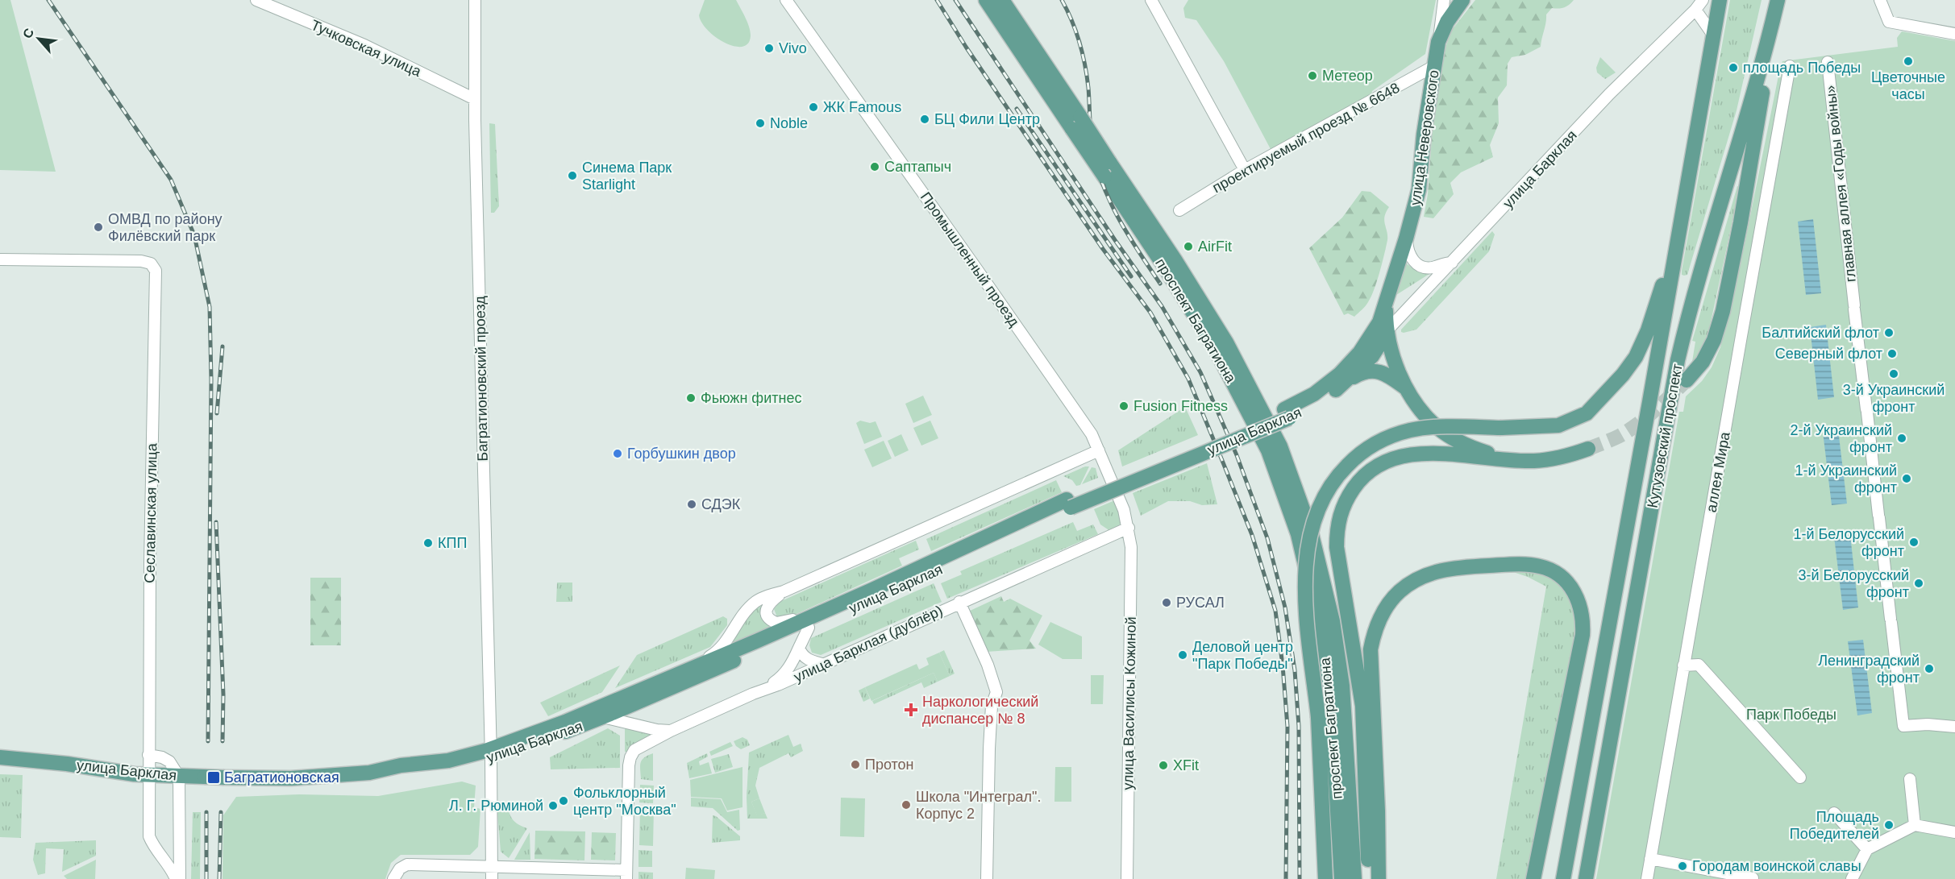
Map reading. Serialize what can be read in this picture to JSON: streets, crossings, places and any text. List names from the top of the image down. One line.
{"streets":{"main road":["улица Неверовского","улица Барклая","проспект Багратиона","Кутузовский проспект"],"street":["Тучковская улица","проектируемый проезд № 6648","главная аллея «Годы войны»","Промышленный проезд","Багратионовский проезд","аллея Мира","Сеславинская улица","улица Барклая (дублёр)","улица Василисы Кожиной"]},"crossings":[["Тучковская улица","Багратионовский проезд"],["проектируемый проезд № 6648","улица Неверовского"],["улица Неверовского","улица Барклая"],["улица Барклая","Багратионовский проезд"],["улица Барклая","Сеславинская улица"],["Промышленный проезд","улица Барклая (дублёр)"],["Промышленный проезд","улица Василисы Кожиной"],["улица Барклая (дублёр)","улица Василисы Кожиной"]],"parks":["Парк Победы"],"places":{"other":["Vivo","Цветочные часы","площадь Победы","Метеор","ЖК Famous","БЦ Фили Центр","Noble","Саптапыч","Синема Парк Starlight","ОМВД по району Филёвский парк","AirFit","Балтийский флот","Северный флот","3-й Украинский фронт","Фьюжн фитнес","Fusion Fitness","2-й Украинский фронт","Горбушкин двор","1-й Украинский фронт","СДЭК","1-й Белорусский фронт","КПП","3-й Белорусский фронт","РУСАЛ","Деловой центр \"Парк Победы\"","Ленинградский фронт","Протон","XFit","Фольклорный центр \"Москва\"","Школа \"Интеграл\". Корпус 2","Л. Г. Рюминой","Площадь Победителей","Городам воинской славы"],"health":["Наркологический диспансер № 8"],"transit":["Багратионовская"]},"north":"top left"}
